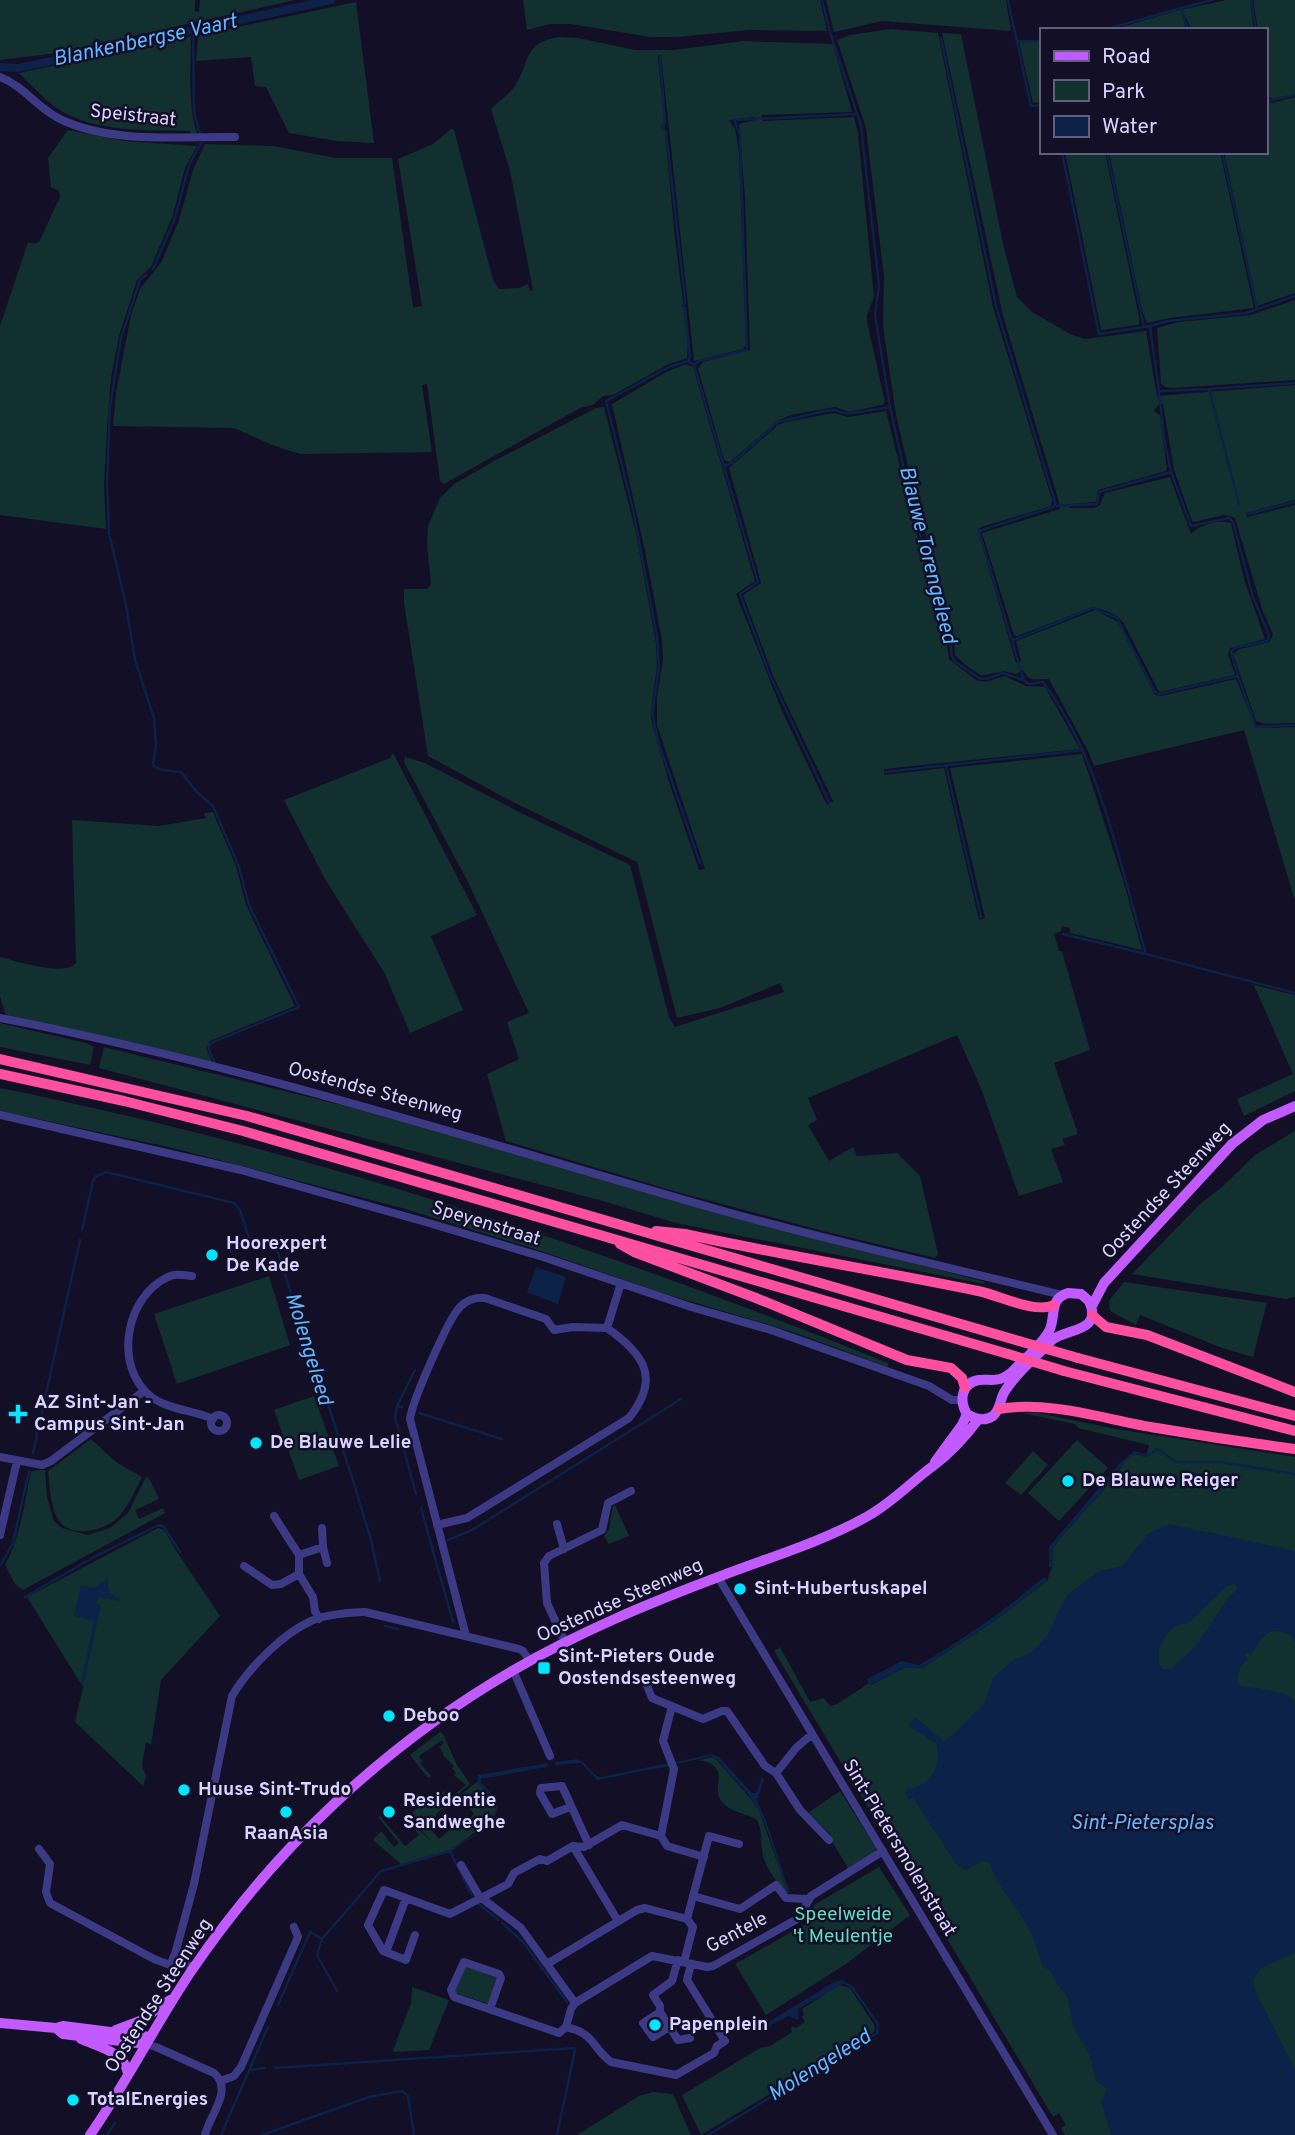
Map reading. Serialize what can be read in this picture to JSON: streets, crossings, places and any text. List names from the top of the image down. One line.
{"streets":{"main road":["Oostendse Steenweg"],"street":["Speistraat","Speyenstraat","Sint-Pietersmolenstraat","Gentele"]},"crossings":[["Oostendse Steenweg","Sint-Pietersmolenstraat"],["Sint-Pietersmolenstraat","Gentele"]],"water":["Blankenbergse Vaart","Blauwe Torengeleed","Molengeleed","Sint-Pietersplas"],"parks":["Speelweide 't Meulentje"],"places":{"other":["Hoorexpert De Kade","De Blauwe Lelie","De Blauwe Reiger","Sint-Hubertuskapel","Deboo","Huuse Sint-Trudo","RaanAsia","Residentie Sandweghe","Papenplein","TotalEnergies"],"health":["AZ Sint-Jan - Campus Sint-Jan"],"transit":["Sint-Pieters Oude Oostendsesteenweg"]},"legend":["Road","Park","Water"]}
